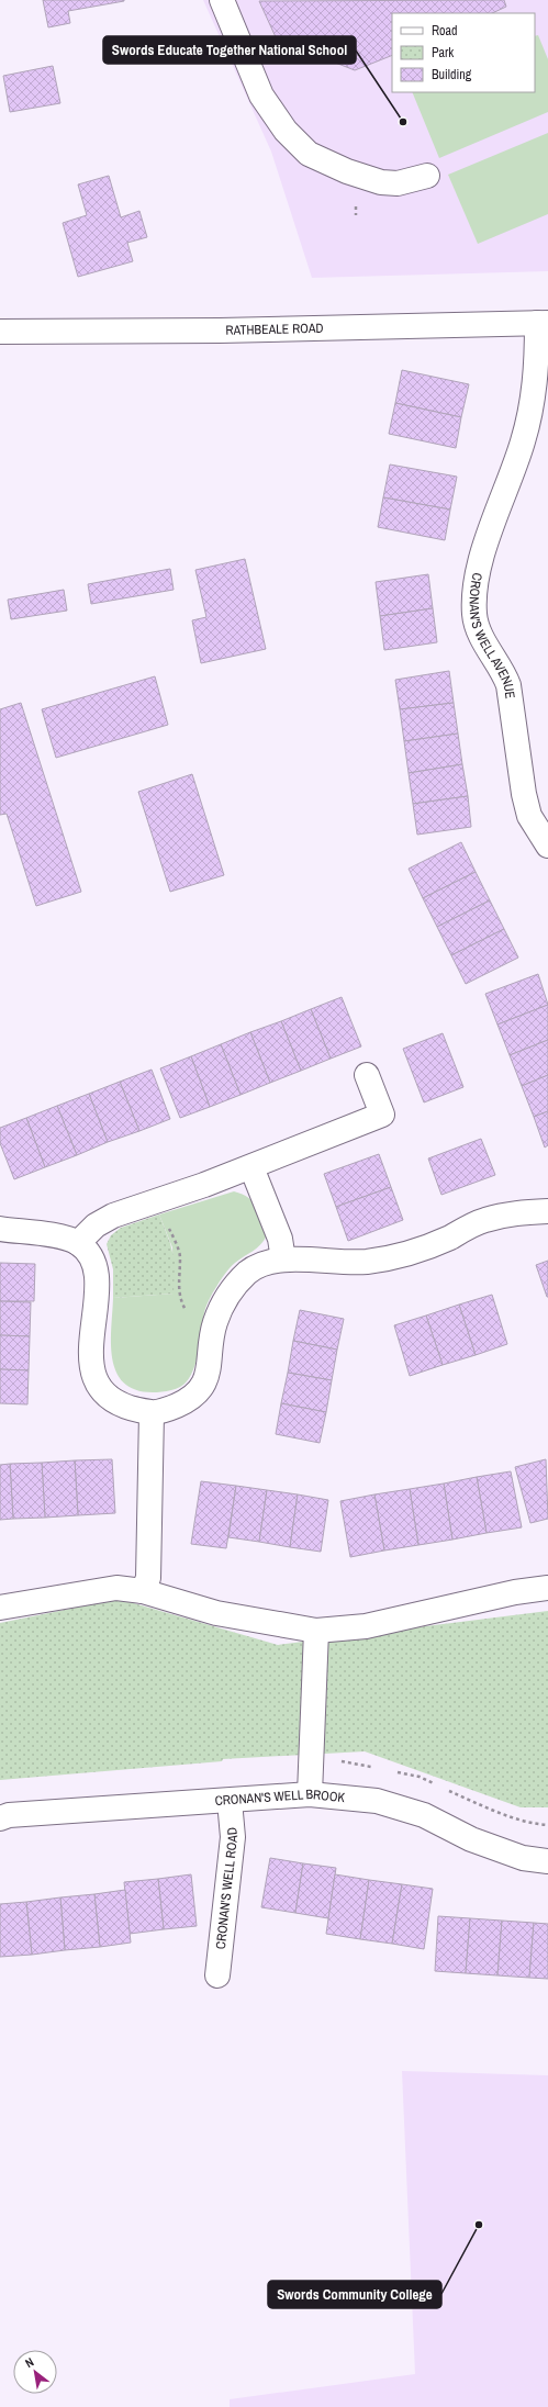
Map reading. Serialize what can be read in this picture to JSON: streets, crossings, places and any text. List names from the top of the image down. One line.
{"streets":{"street":["RATHBEALE ROAD","CRONAN'S WELL AVENUE","CRONAN'S WELL BROOK","CRONAN'S WELL ROAD"]},"crossings":[["RATHBEALE ROAD","CRONAN'S WELL AVENUE"],["CRONAN'S WELL BROOK","CRONAN'S WELL ROAD"]],"places":["Swords Educate Together National School","Swords Community College"],"legend":["Road","Park","Building"],"north":"top left"}
